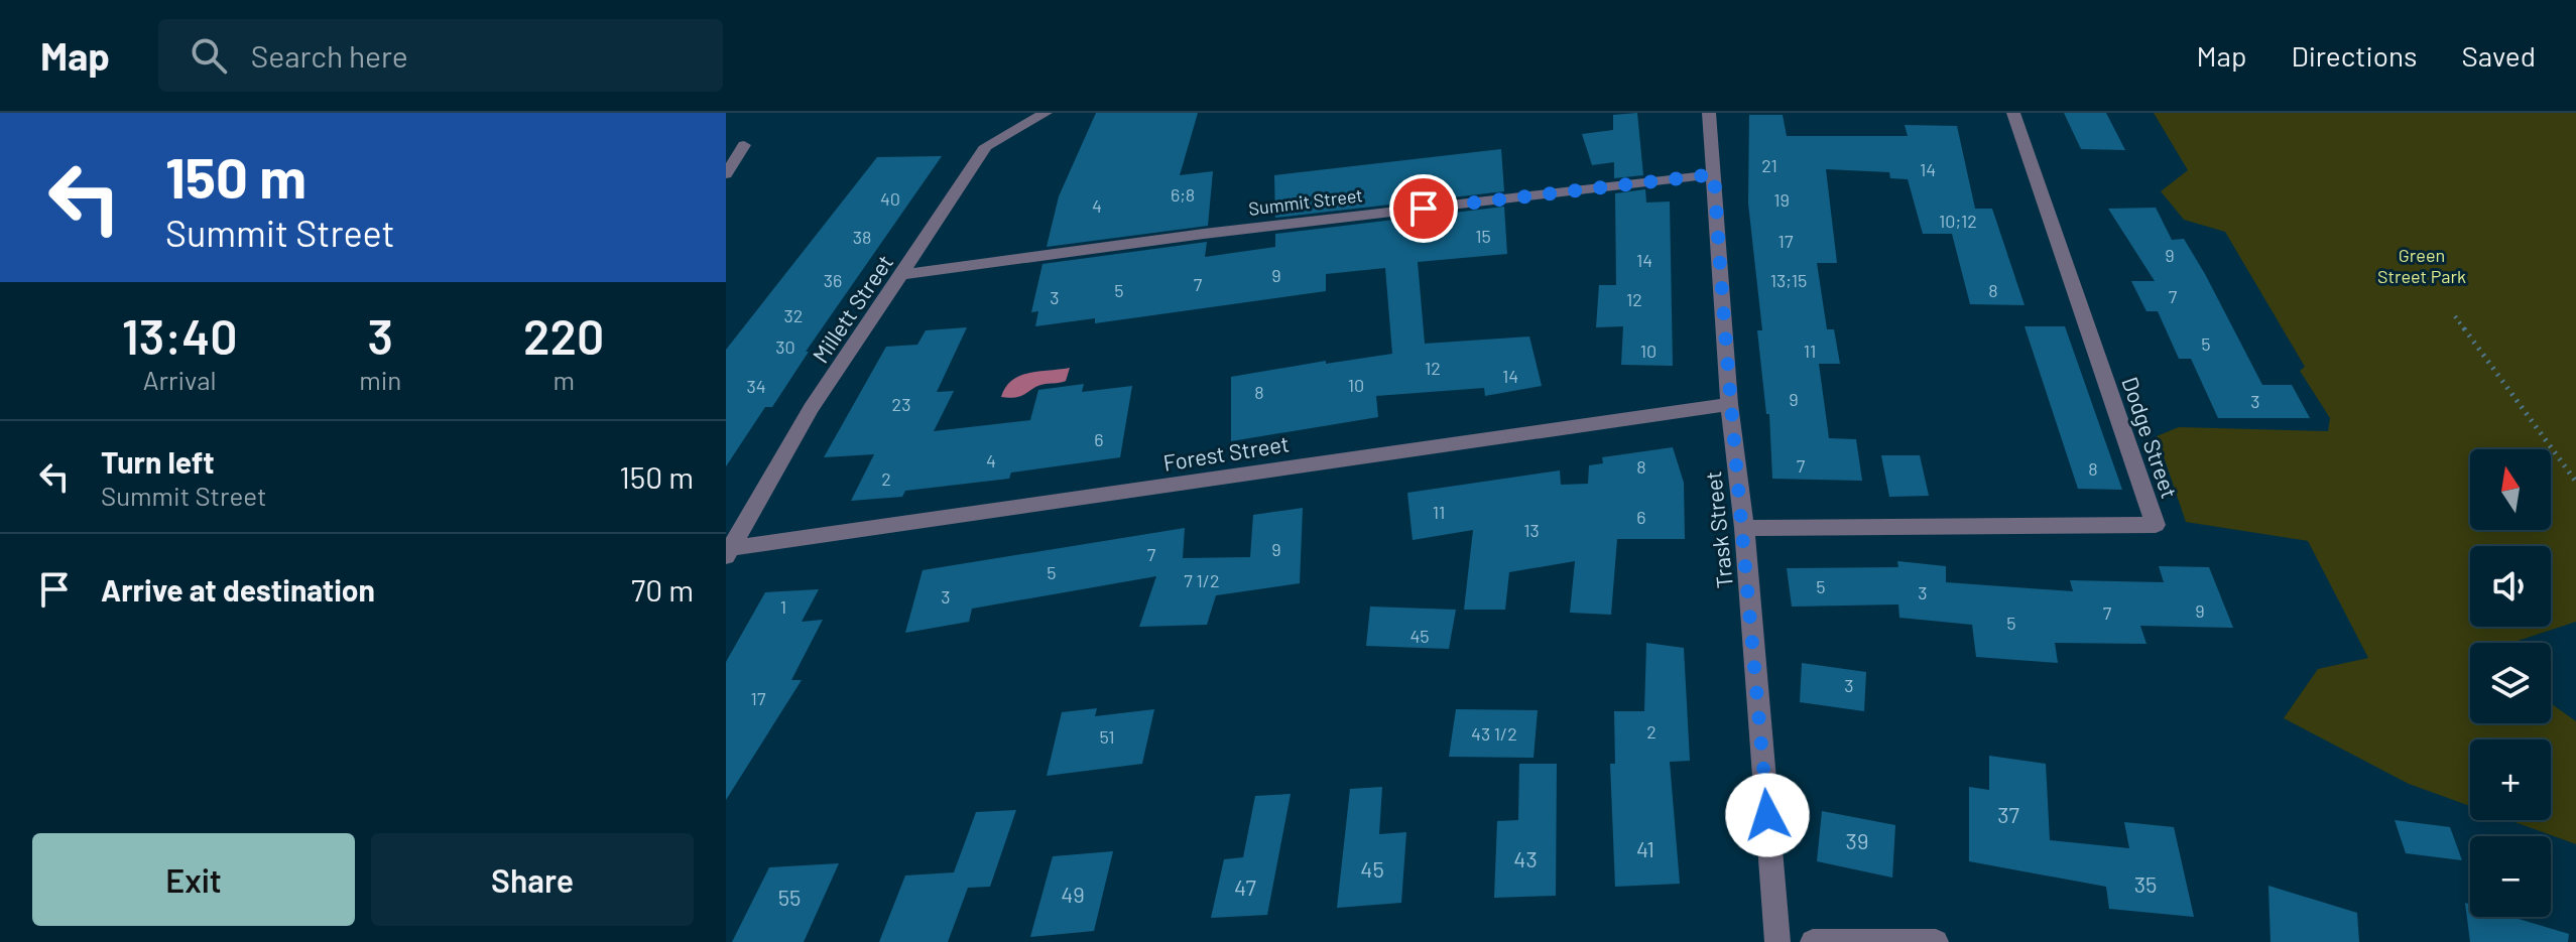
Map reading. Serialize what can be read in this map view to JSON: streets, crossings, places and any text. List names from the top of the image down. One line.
{"streets":{"street":["Summit Street","Millett Street","Dodge Street","Forest Street","Trask Street"]},"crossings":[["Summit Street","Millett Street"],["Summit Street","Trask Street"],["Millett Street","Forest Street"],["Dodge Street","Trask Street"],["Forest Street","Trask Street"]],"parks":["Green Street Park"],"house_numbers":["21","14","6;8","40","19","4","10;12","15","38","17","9","14","9","36","13;15","7","5","8","7","3","12","32","5","30","10","11","12","14","10","34","8","9","3","23","6","4","7","8","8","2","11","6","13","9","7","5","7 1/2","5","3","3","1","9","7","5","45","3","17","2","43 1/2","51","37","39","41","43","45","35","47","49","55"],"north":"top","page":{"header":"Map","search":"Search here","nav":["Map","Directions","Saved"],"turn":["150 m","Summit Street"],"eta":["13:40","Arrival","3","min","220","m"],"list":[{"name":"Turn left","note":"Summit Street","value":"150 m"},{"name":"Arrive at destination","value":"70 m"}],"map_buttons":["+","−"],"buttons":["Exit","Share"]}}
